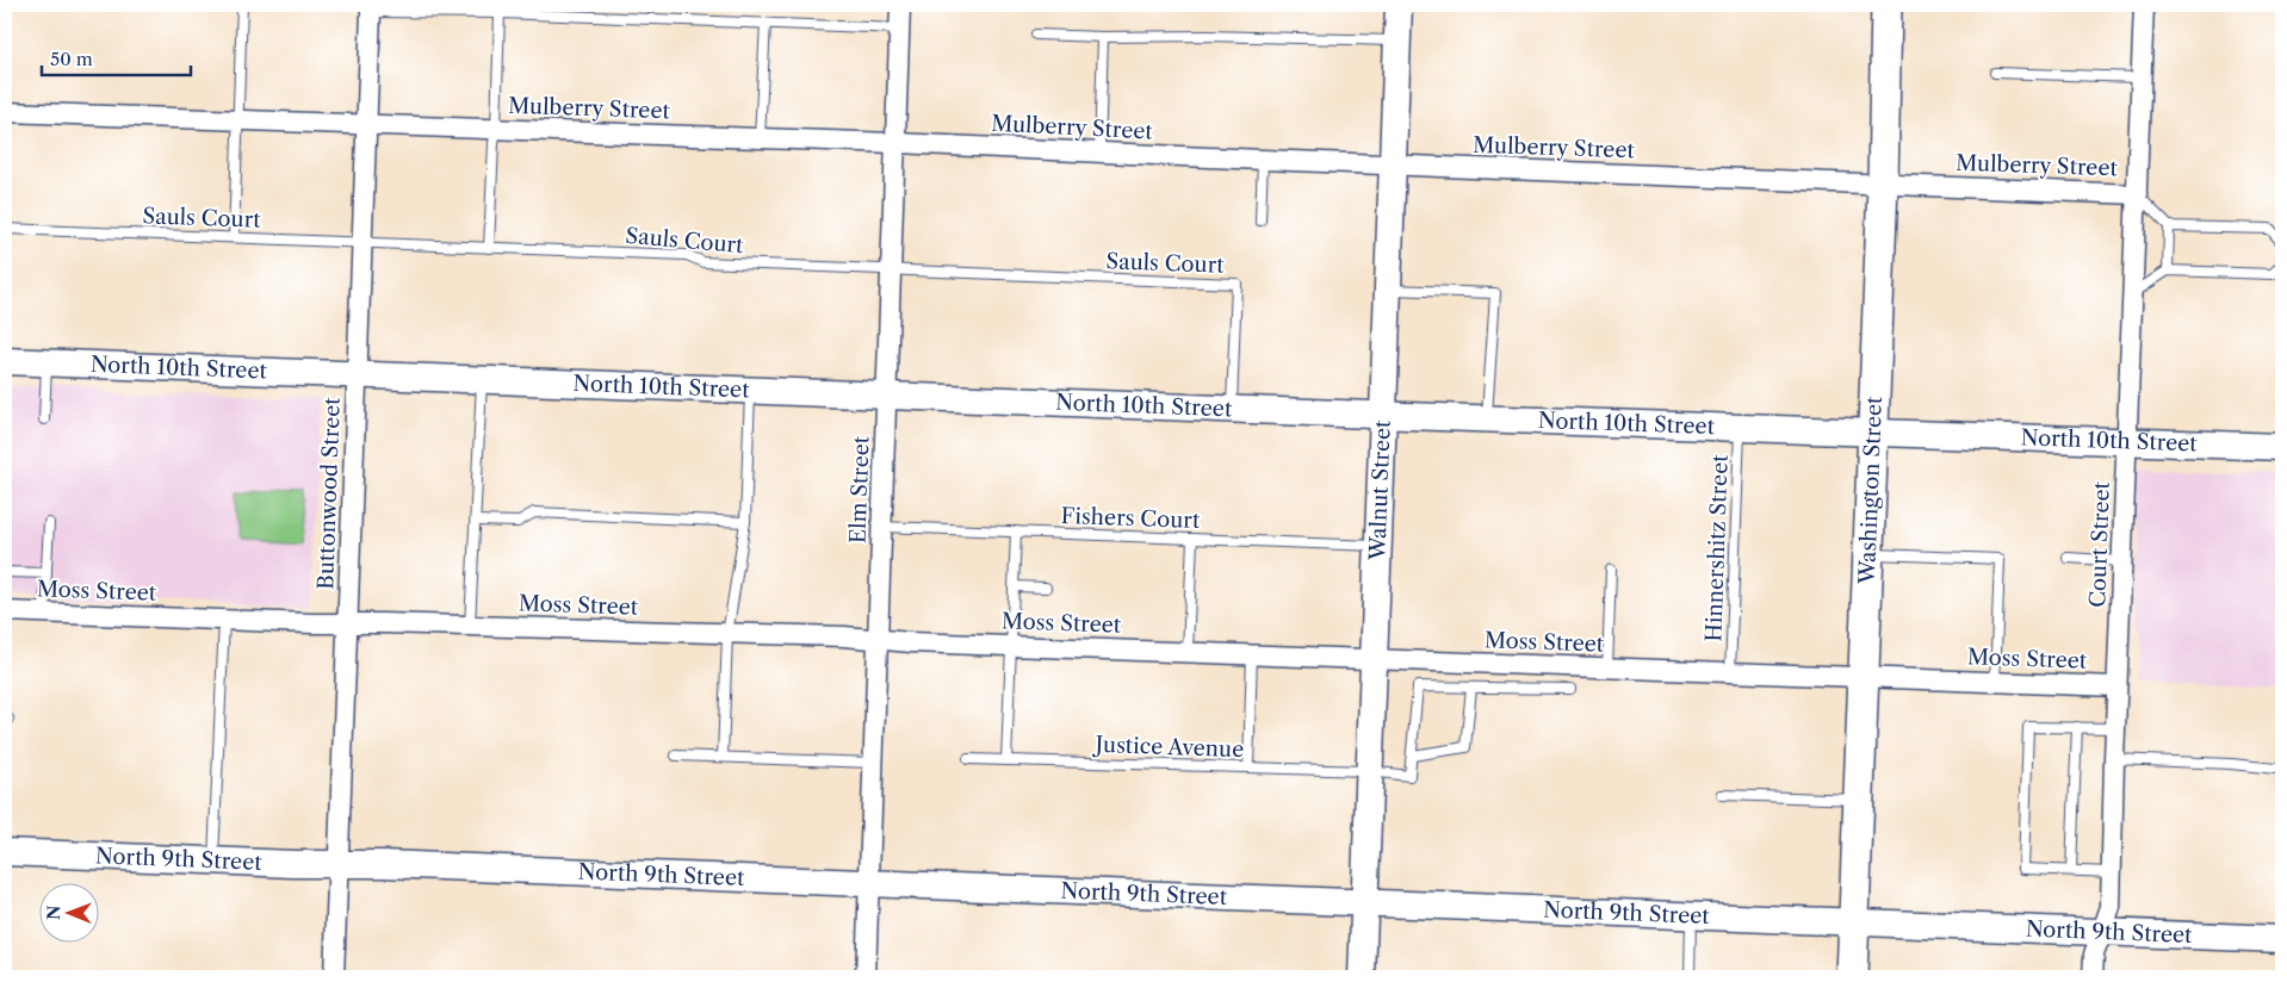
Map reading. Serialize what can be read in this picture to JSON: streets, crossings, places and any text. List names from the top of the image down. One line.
{"streets":{"main road":["Washington Street"],"street":["Mulberry Street","North 10th Street","Elm Street","Walnut Street","Buttonwood Street","Court Street","Moss Street","North 9th Street"],"lane":["Sauls Court","Fishers Court","Hinnershitz Street","Justice Avenue"]},"crossings":[["Mulberry Street","Elm Street"],["Mulberry Street","Walnut Street"],["Mulberry Street","Washington Street"],["Mulberry Street","Buttonwood Street"],["Mulberry Street","Court Street"],["Sauls Court","North 10th Street"],["Sauls Court","Elm Street"],["Sauls Court","Buttonwood Street"],["North 10th Street","Elm Street"],["North 10th Street","Walnut Street"],["North 10th Street","Washington Street"],["North 10th Street","Buttonwood Street"],["North 10th Street","Court Street"],["North 10th Street","Hinnershitz Street"],["Elm Street","Fishers Court"],["Elm Street","Moss Street"],["Elm Street","North 9th Street"],["Walnut Street","Fishers Court"],["Walnut Street","Moss Street"],["Walnut Street","Justice Avenue"],["Walnut Street","North 9th Street"],["Washington Street","Moss Street"],["Washington Street","North 9th Street"],["Buttonwood Street","Moss Street"],["Buttonwood Street","North 9th Street"],["Court Street","Moss Street"],["Court Street","North 9th Street"],["Hinnershitz Street","Moss Street"]],"scale_bar":"50 m","north":"left"}
